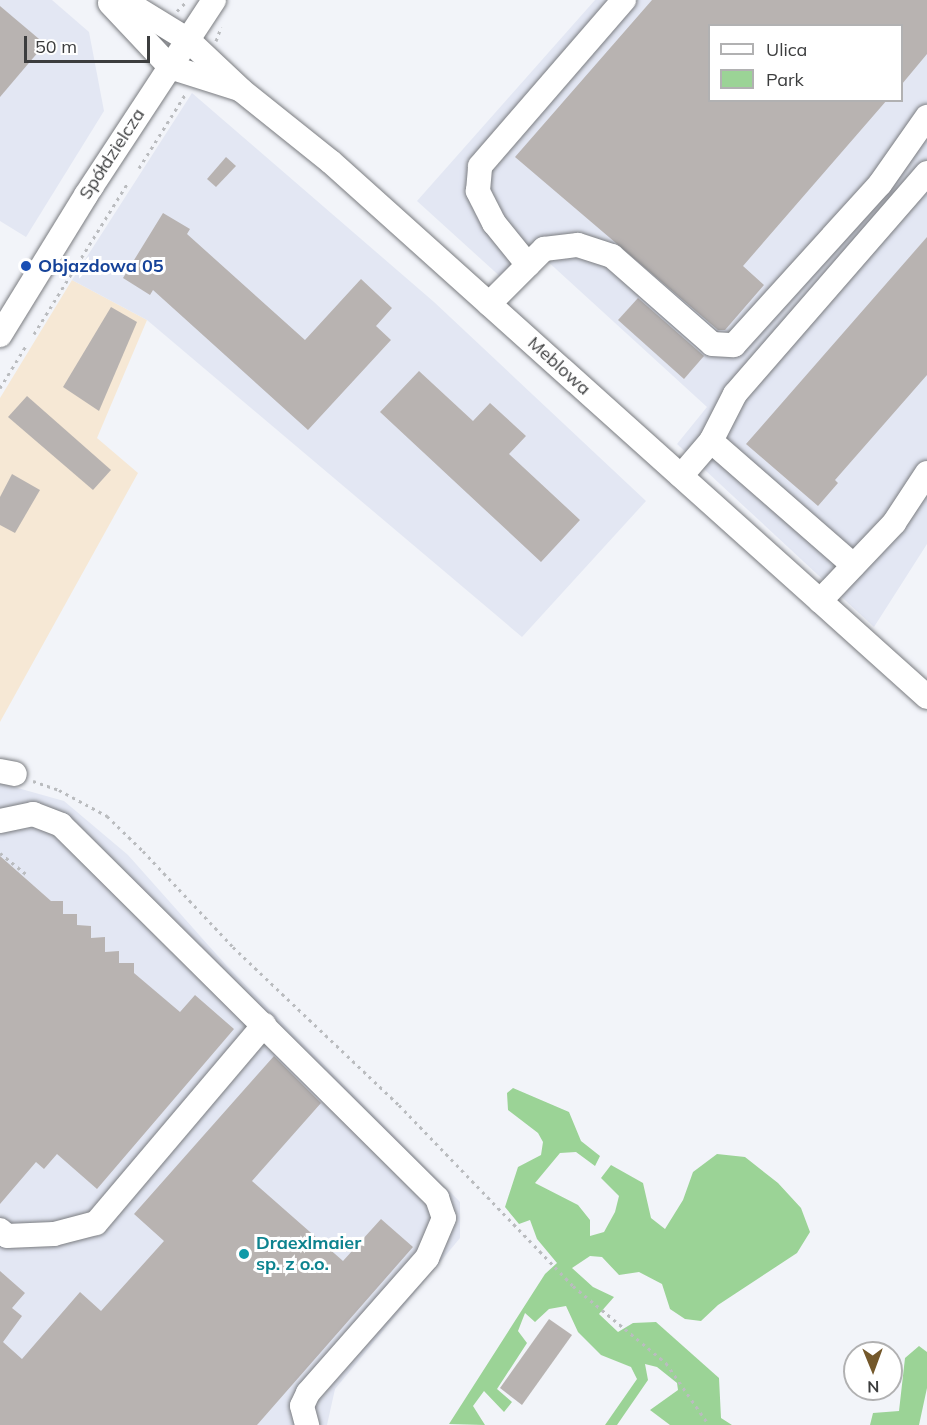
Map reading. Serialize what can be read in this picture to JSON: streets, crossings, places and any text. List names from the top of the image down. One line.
{"streets":{"street":["Spółdzielcza","Meblowa"]},"crossings":[["Spółdzielcza","Meblowa"]],"places":["Objazdowa 05","Draexlmaier sp. z o.o."],"legend":["Ulica","Park"],"scale_bar":"50 m","north":"bottom"}
